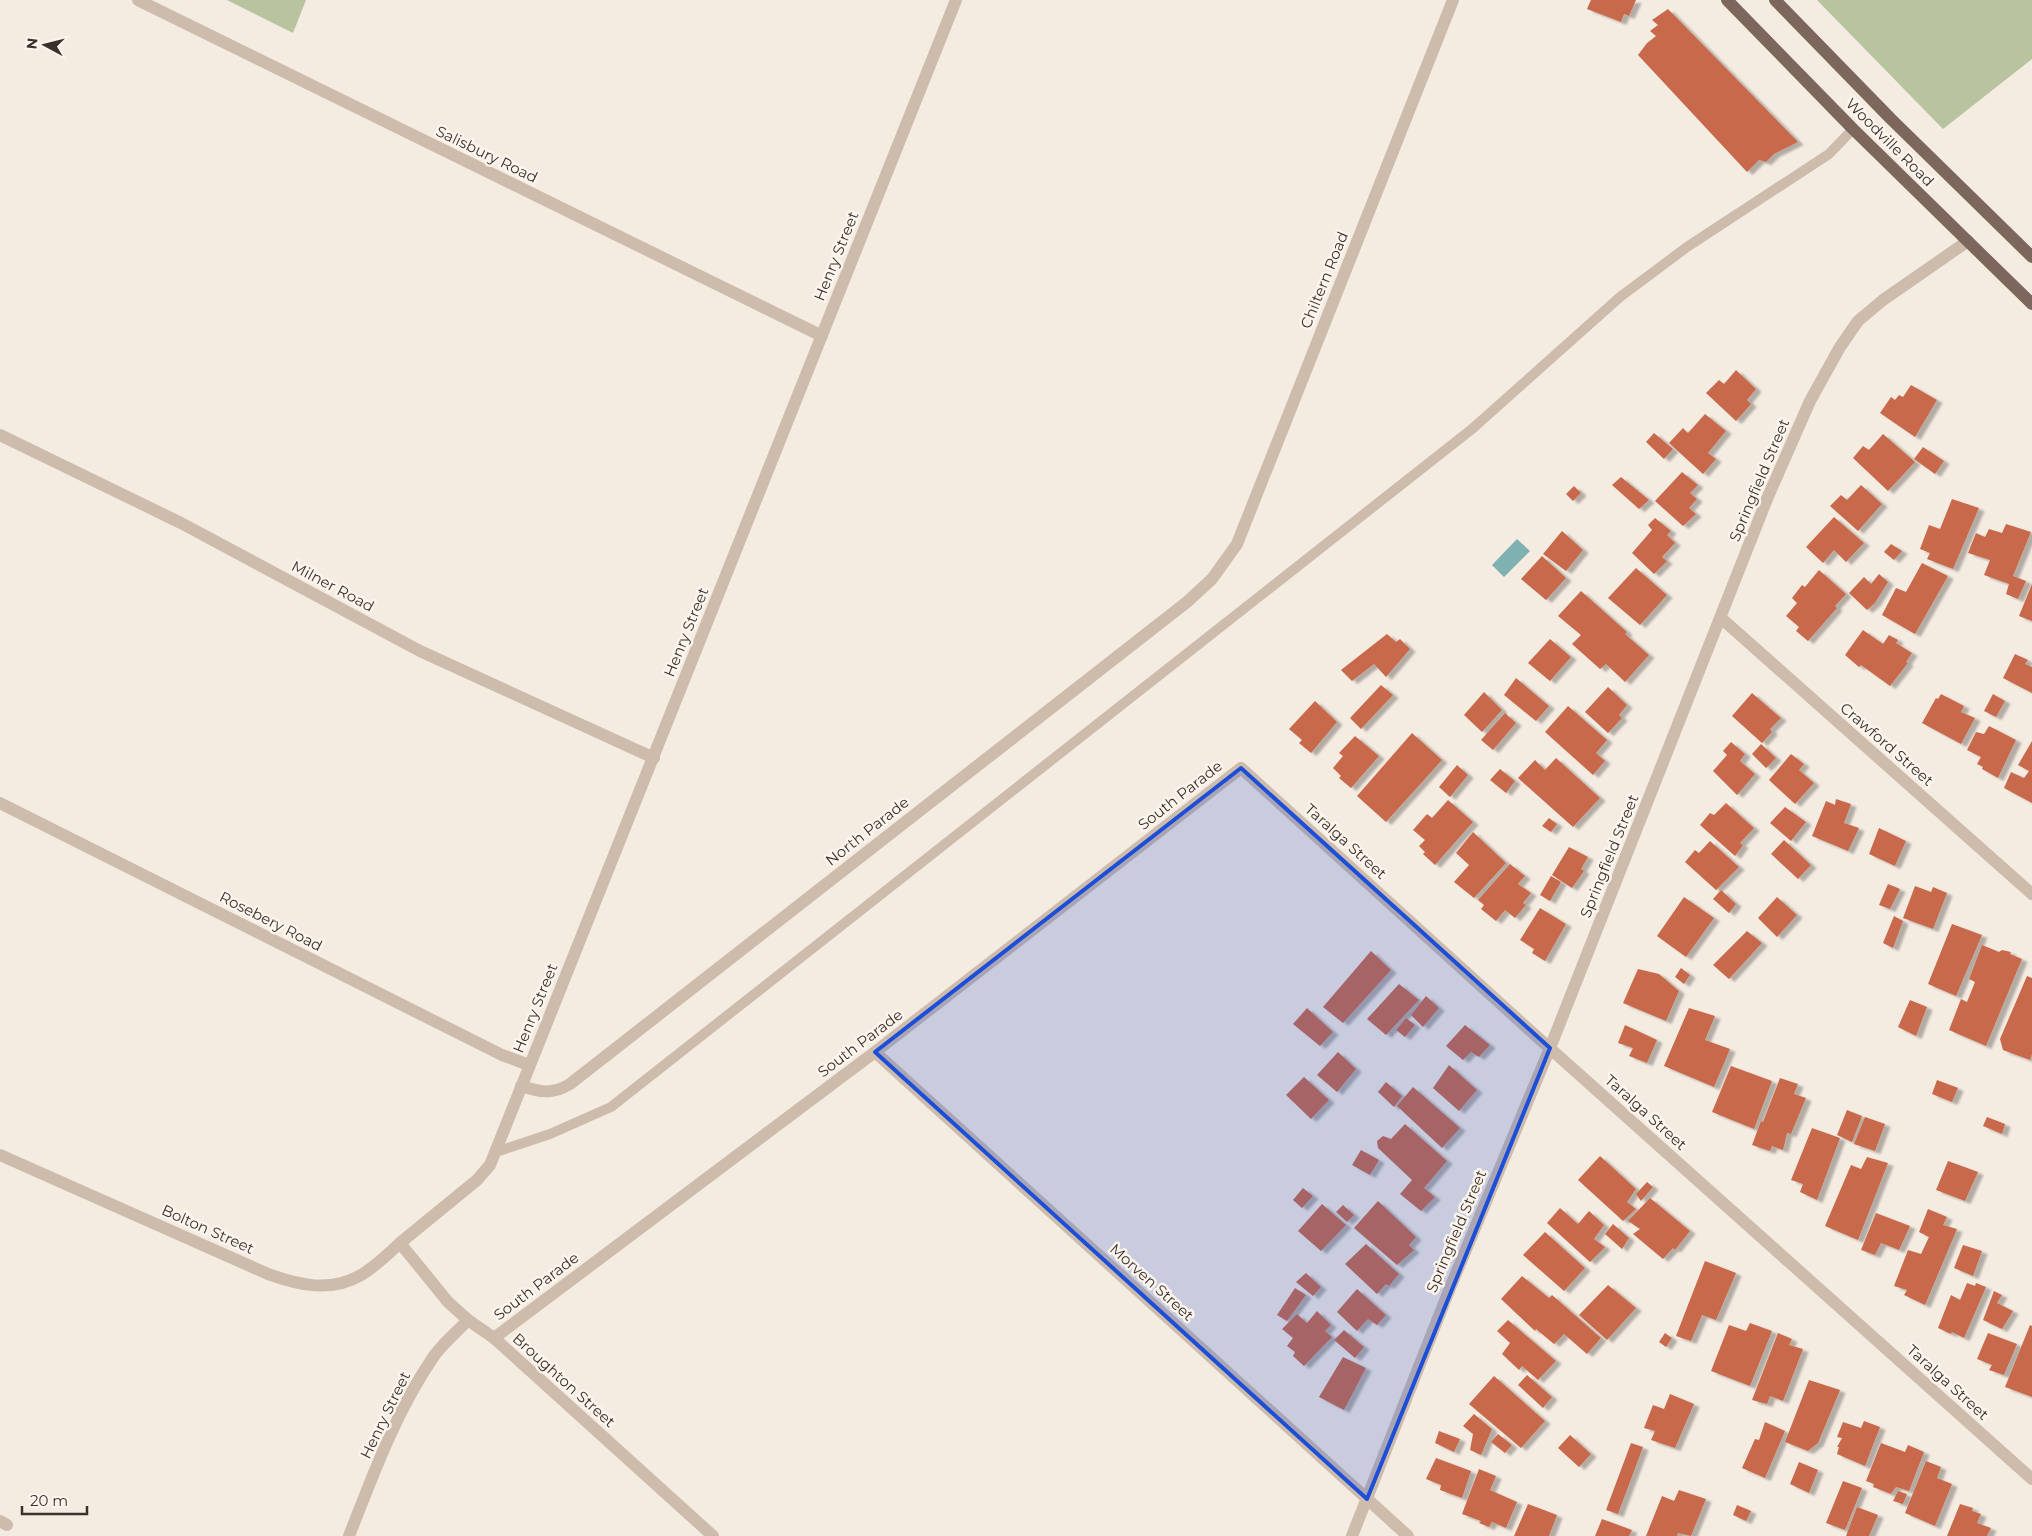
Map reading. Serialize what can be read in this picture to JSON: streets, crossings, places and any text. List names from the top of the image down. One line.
{"streets":{"main road":["Woodville Road"],"street":["Salisbury Road","Henry Street","Chiltern Road","Springfield Street","Milner Road","Crawford Street","South Parade","North Parade","Taralga Street","Rosebery Road","Bolton Street","Morven Street","Broughton Street"]},"crossings":[["Woodville Road","Springfield Street"],["Salisbury Road","Henry Street"],["Henry Street","Milner Road"],["Henry Street","North Parade"],["Henry Street","Rosebery Road"],["Henry Street","Bolton Street"],["Henry Street","Broughton Street"],["Chiltern Road","North Parade"],["Springfield Street","Crawford Street"],["Springfield Street","Taralga Street"],["Springfield Street","Morven Street"],["South Parade","Taralga Street"],["South Parade","Morven Street"],["South Parade","Broughton Street"],["Bolton Street","Broughton Street"]],"scale_bar":"20 m","north":"left"}
